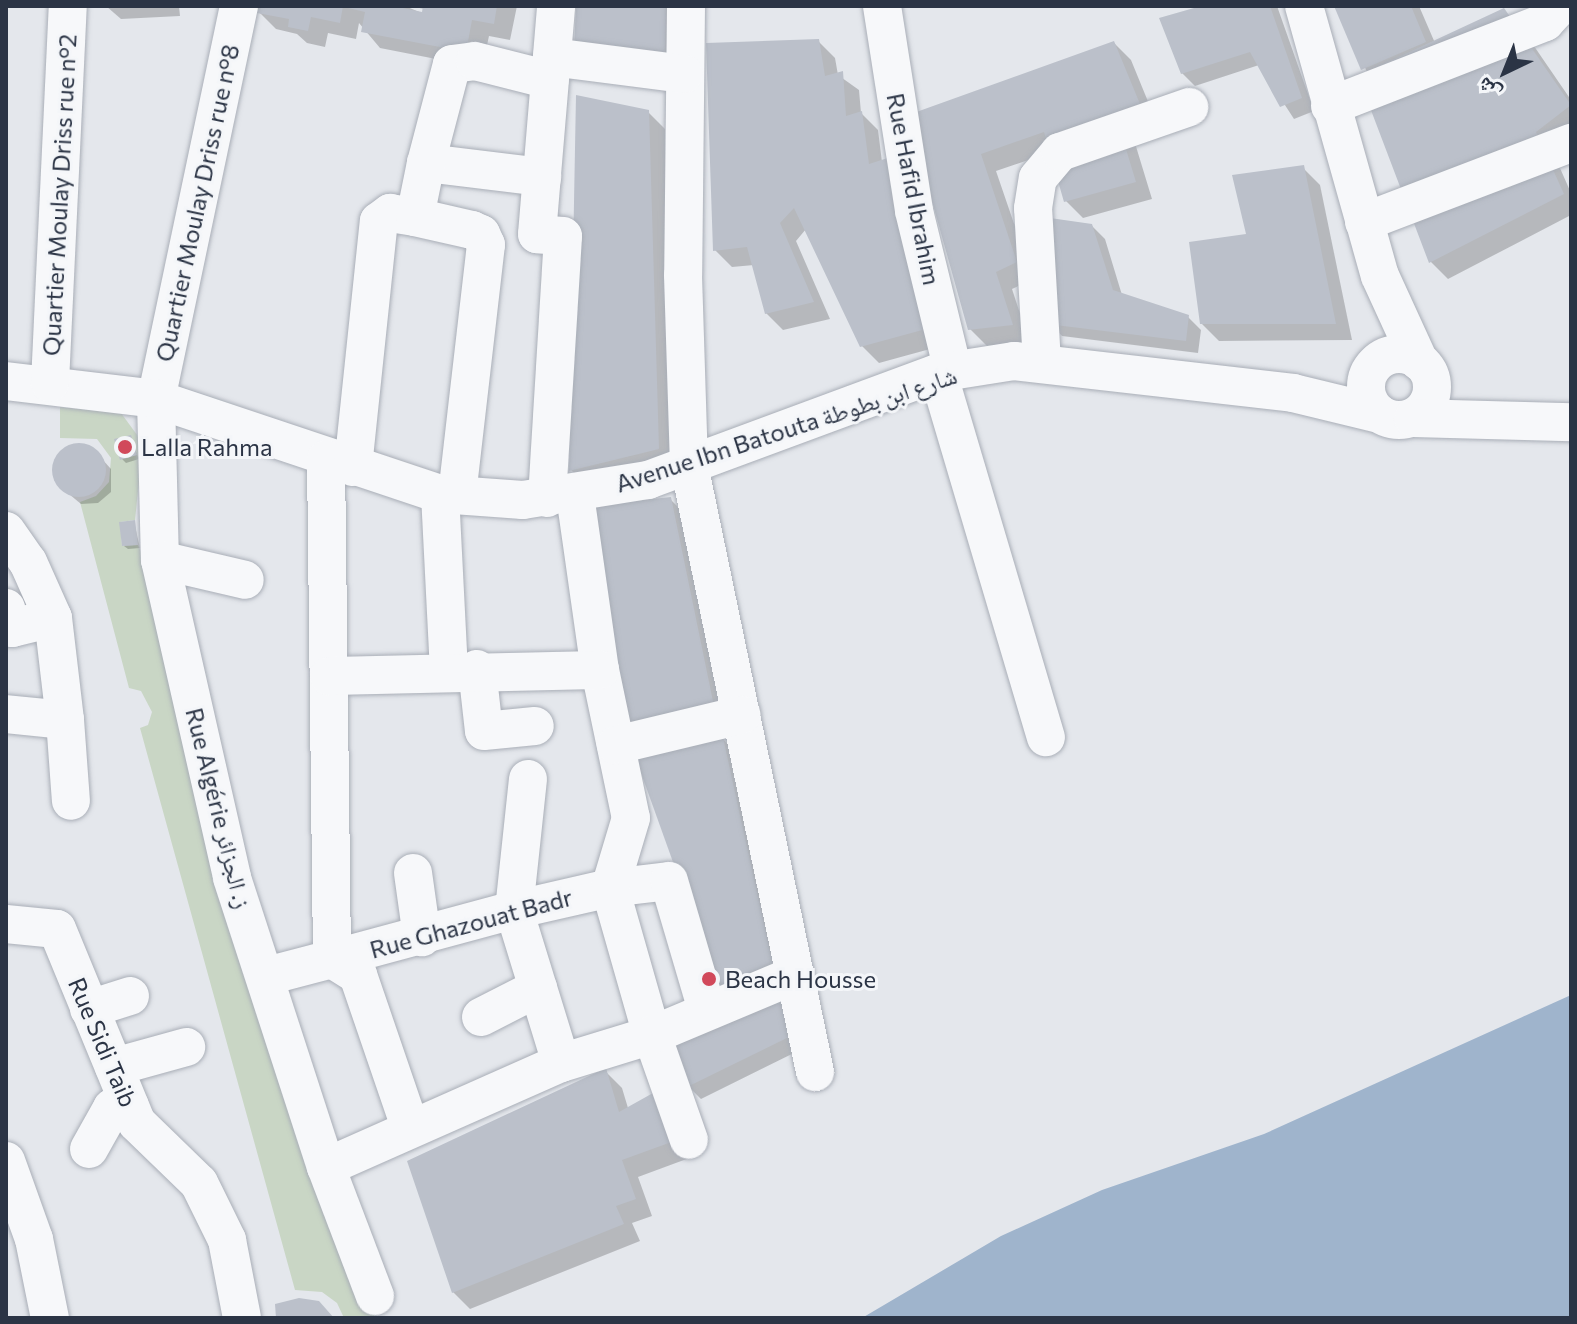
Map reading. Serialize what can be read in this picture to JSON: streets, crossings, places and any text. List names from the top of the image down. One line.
{"streets":{"street":["Rue Hafid Ibrahim","Quartier Moulay Driss rue n°2","Quartier Moulay Driss rue n°8","Avenue Ibn Batouta شارع ابن بطوطة","Rue Algérie ز. الجزائر","Rue Ghazouat Badr","Rue Sidi Taib"]},"crossings":[["Rue Hafid Ibrahim","Avenue Ibn Batouta شارع ابن بطوطة"],["Quartier Moulay Driss rue n°2","Avenue Ibn Batouta شارع ابن بطوطة"],["Quartier Moulay Driss rue n°8","Avenue Ibn Batouta شارع ابن بطوطة"],["Quartier Moulay Driss rue n°8","Rue Algérie ز. الجزائر"],["Avenue Ibn Batouta شارع ابن بطوطة","Rue Algérie ز. الجزائر"],["Rue Algérie ز. الجزائر","Rue Ghazouat Badr"]],"places":["Lalla Rahma","Beach Housse"],"north":"bottom left"}
